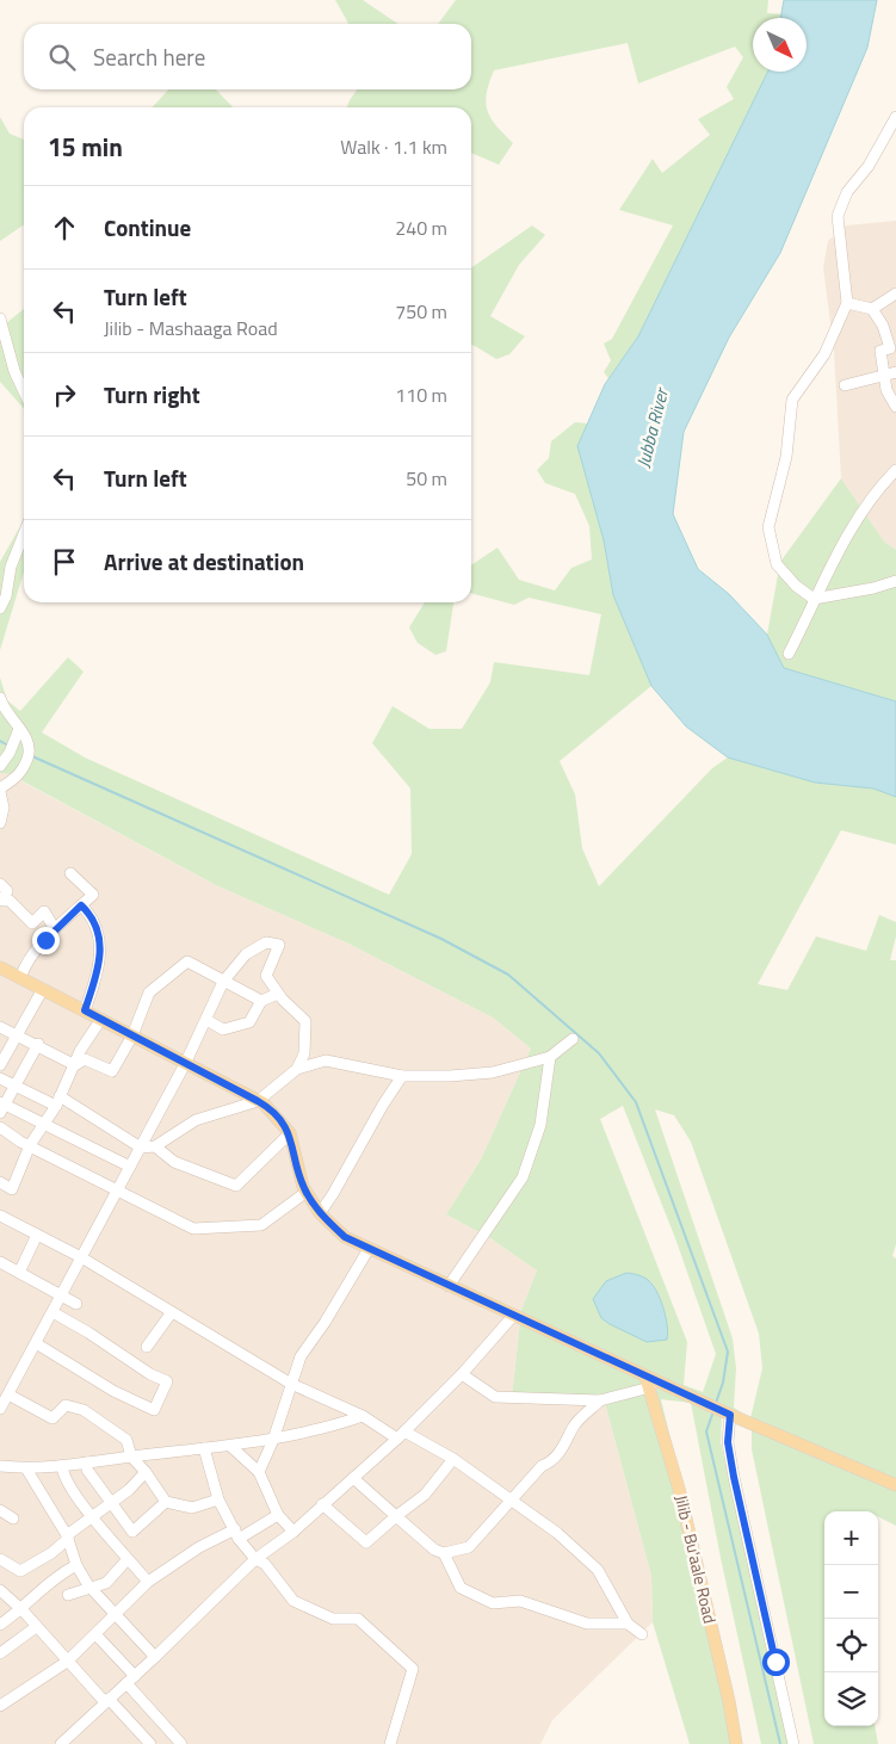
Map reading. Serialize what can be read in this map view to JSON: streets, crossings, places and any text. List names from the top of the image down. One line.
{"streets":{"main road":["Jilib - Bu'aale Road"]},"water":["Jubba River"],"north":"bottom right","page":{"search":"Search here","heading":["15 min","Walk · 1.1 km"],"list":[["Continue","240 m"],["Turn left","Jilib - Mashaaga Road","750 m"],["Turn right","110 m"],["Turn left","50 m"],"Arrive at destination"],"map_buttons":["+","−"]}}
